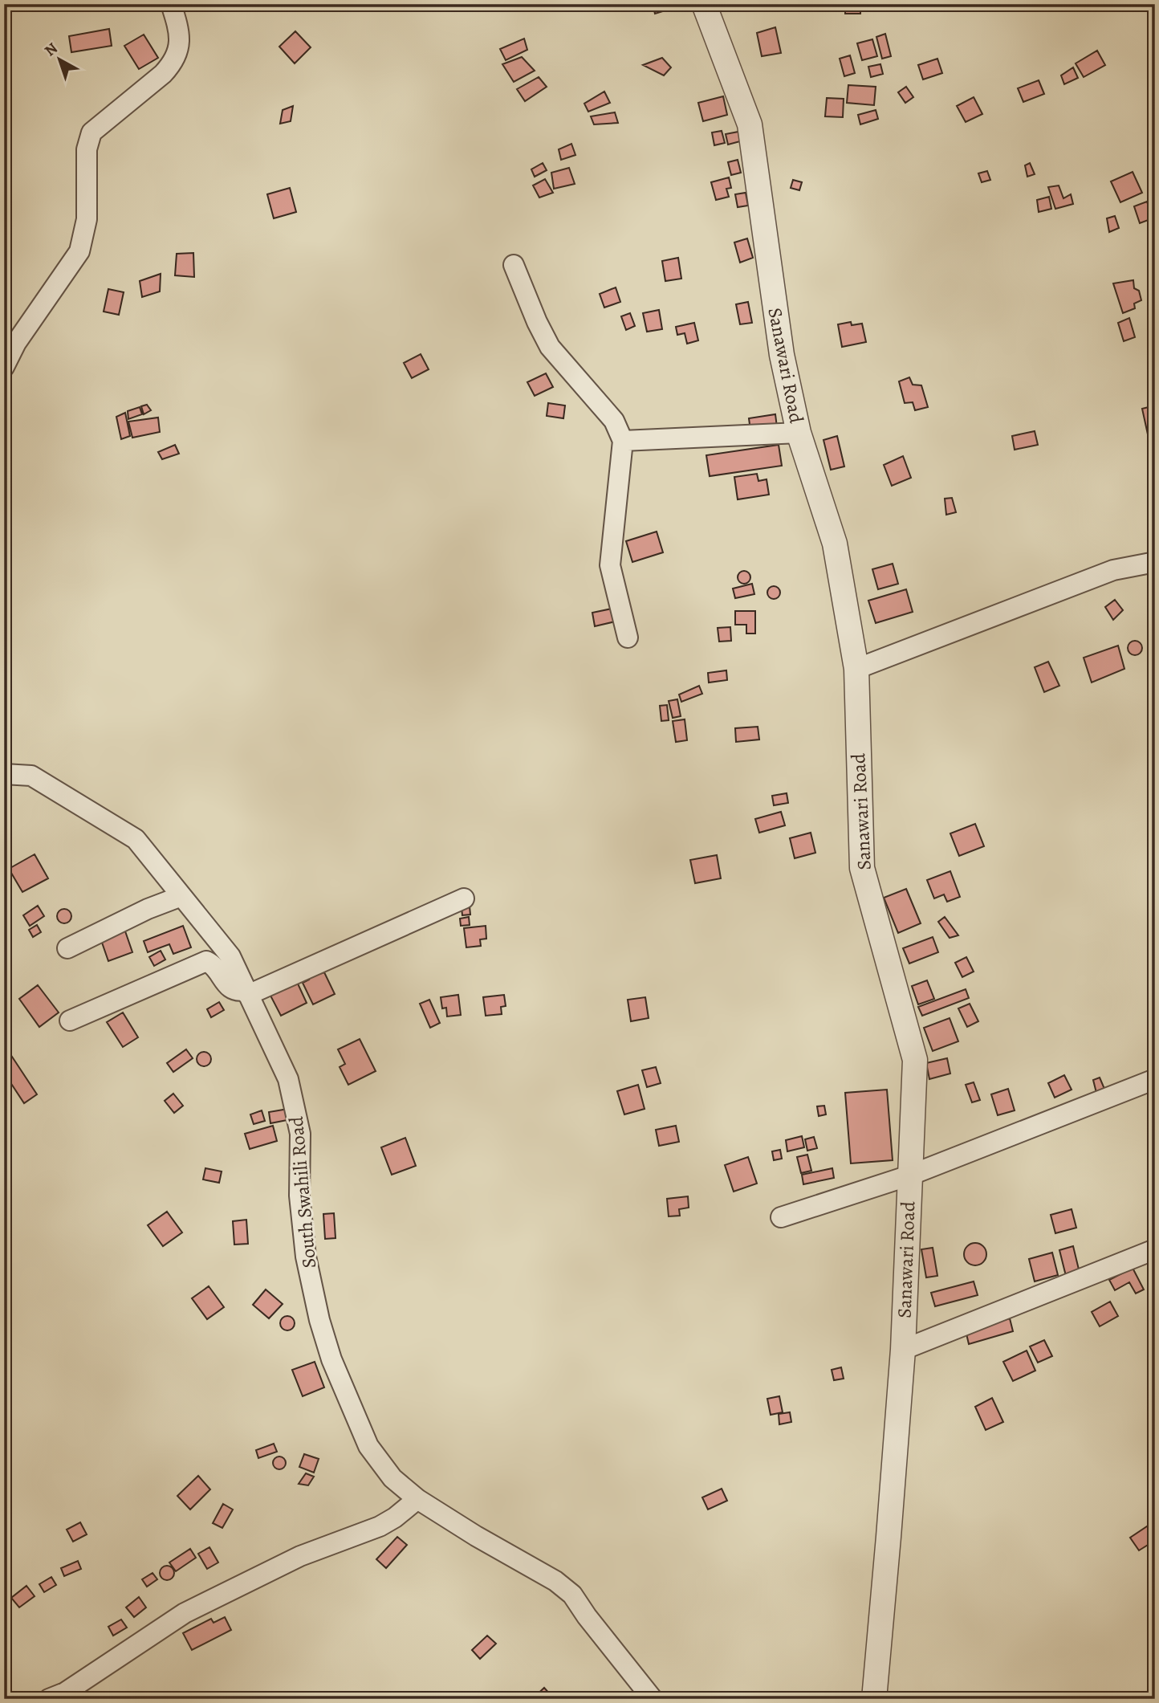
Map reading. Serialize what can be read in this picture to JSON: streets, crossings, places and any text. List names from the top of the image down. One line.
{"streets":{"street":["Sanawari Road","South Swahili Road"]},"north":"top left"}
